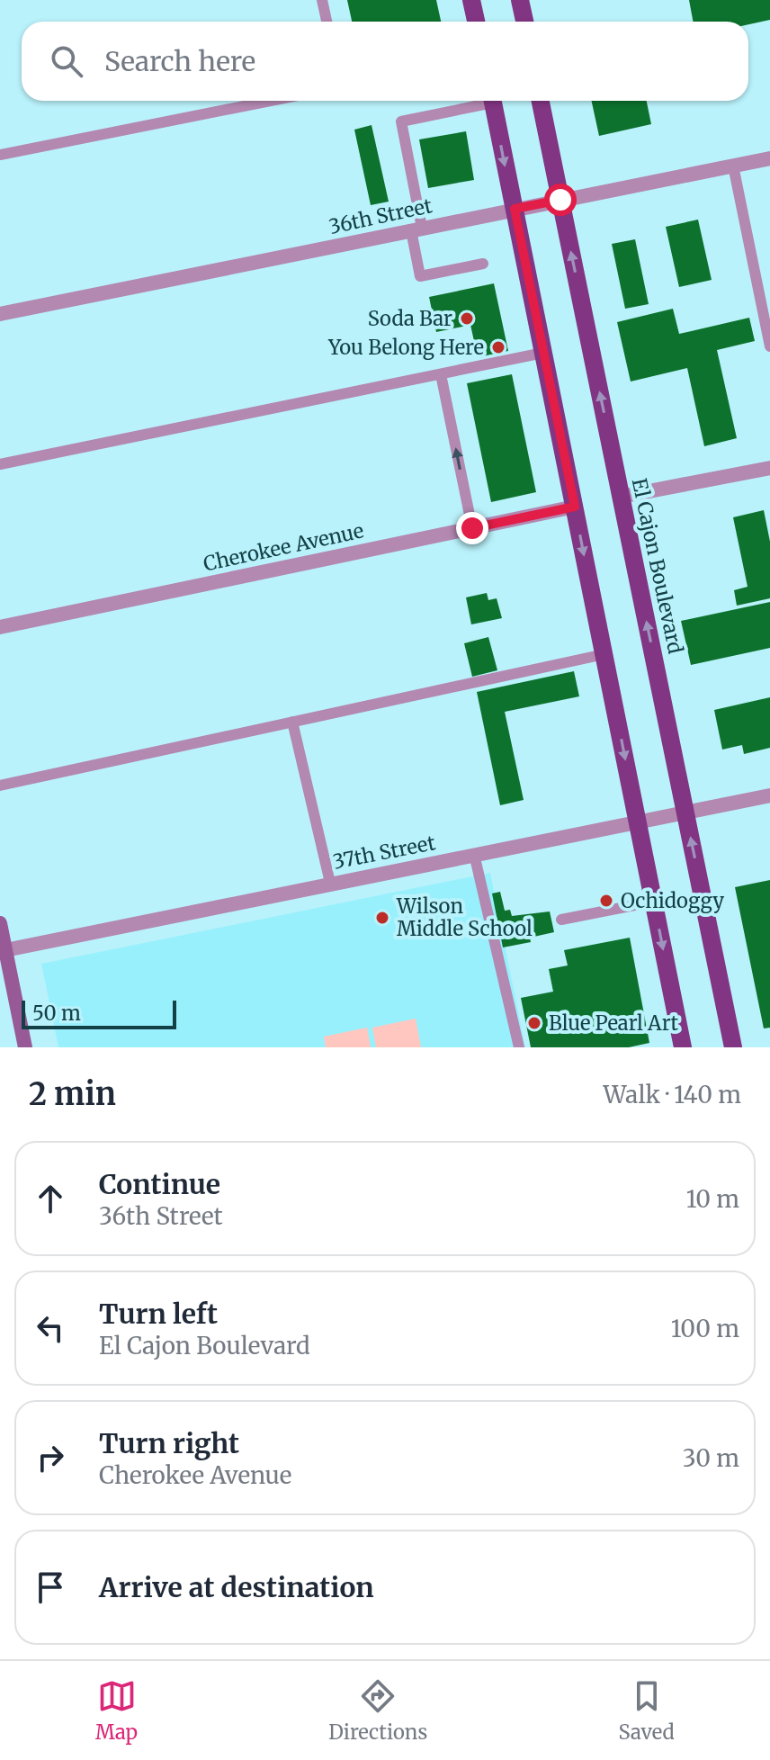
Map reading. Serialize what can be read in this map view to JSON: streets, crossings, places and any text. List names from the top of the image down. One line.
{"streets":{"main road":["El Cajon Boulevard"],"street":["36th Street","Cherokee Avenue","37th Street"]},"crossings":[["36th Street","El Cajon Boulevard"],["El Cajon Boulevard","37th Street"]],"places":["Soda Bar","You Belong Here","Ochidoggy","Wilson Middle School","Blue Pearl Art"],"scale_bar":"50 m","page":{"search":"Search here","scale":"50 m","heading":["2 min","Walk · 140 m"],"list":[["Continue","36th Street","10 m"],["Turn left","El Cajon Boulevard","100 m"],["Turn right","Cherokee Avenue","30 m"],"Arrive at destination"],"nav":["Map","Directions","Saved"]}}
